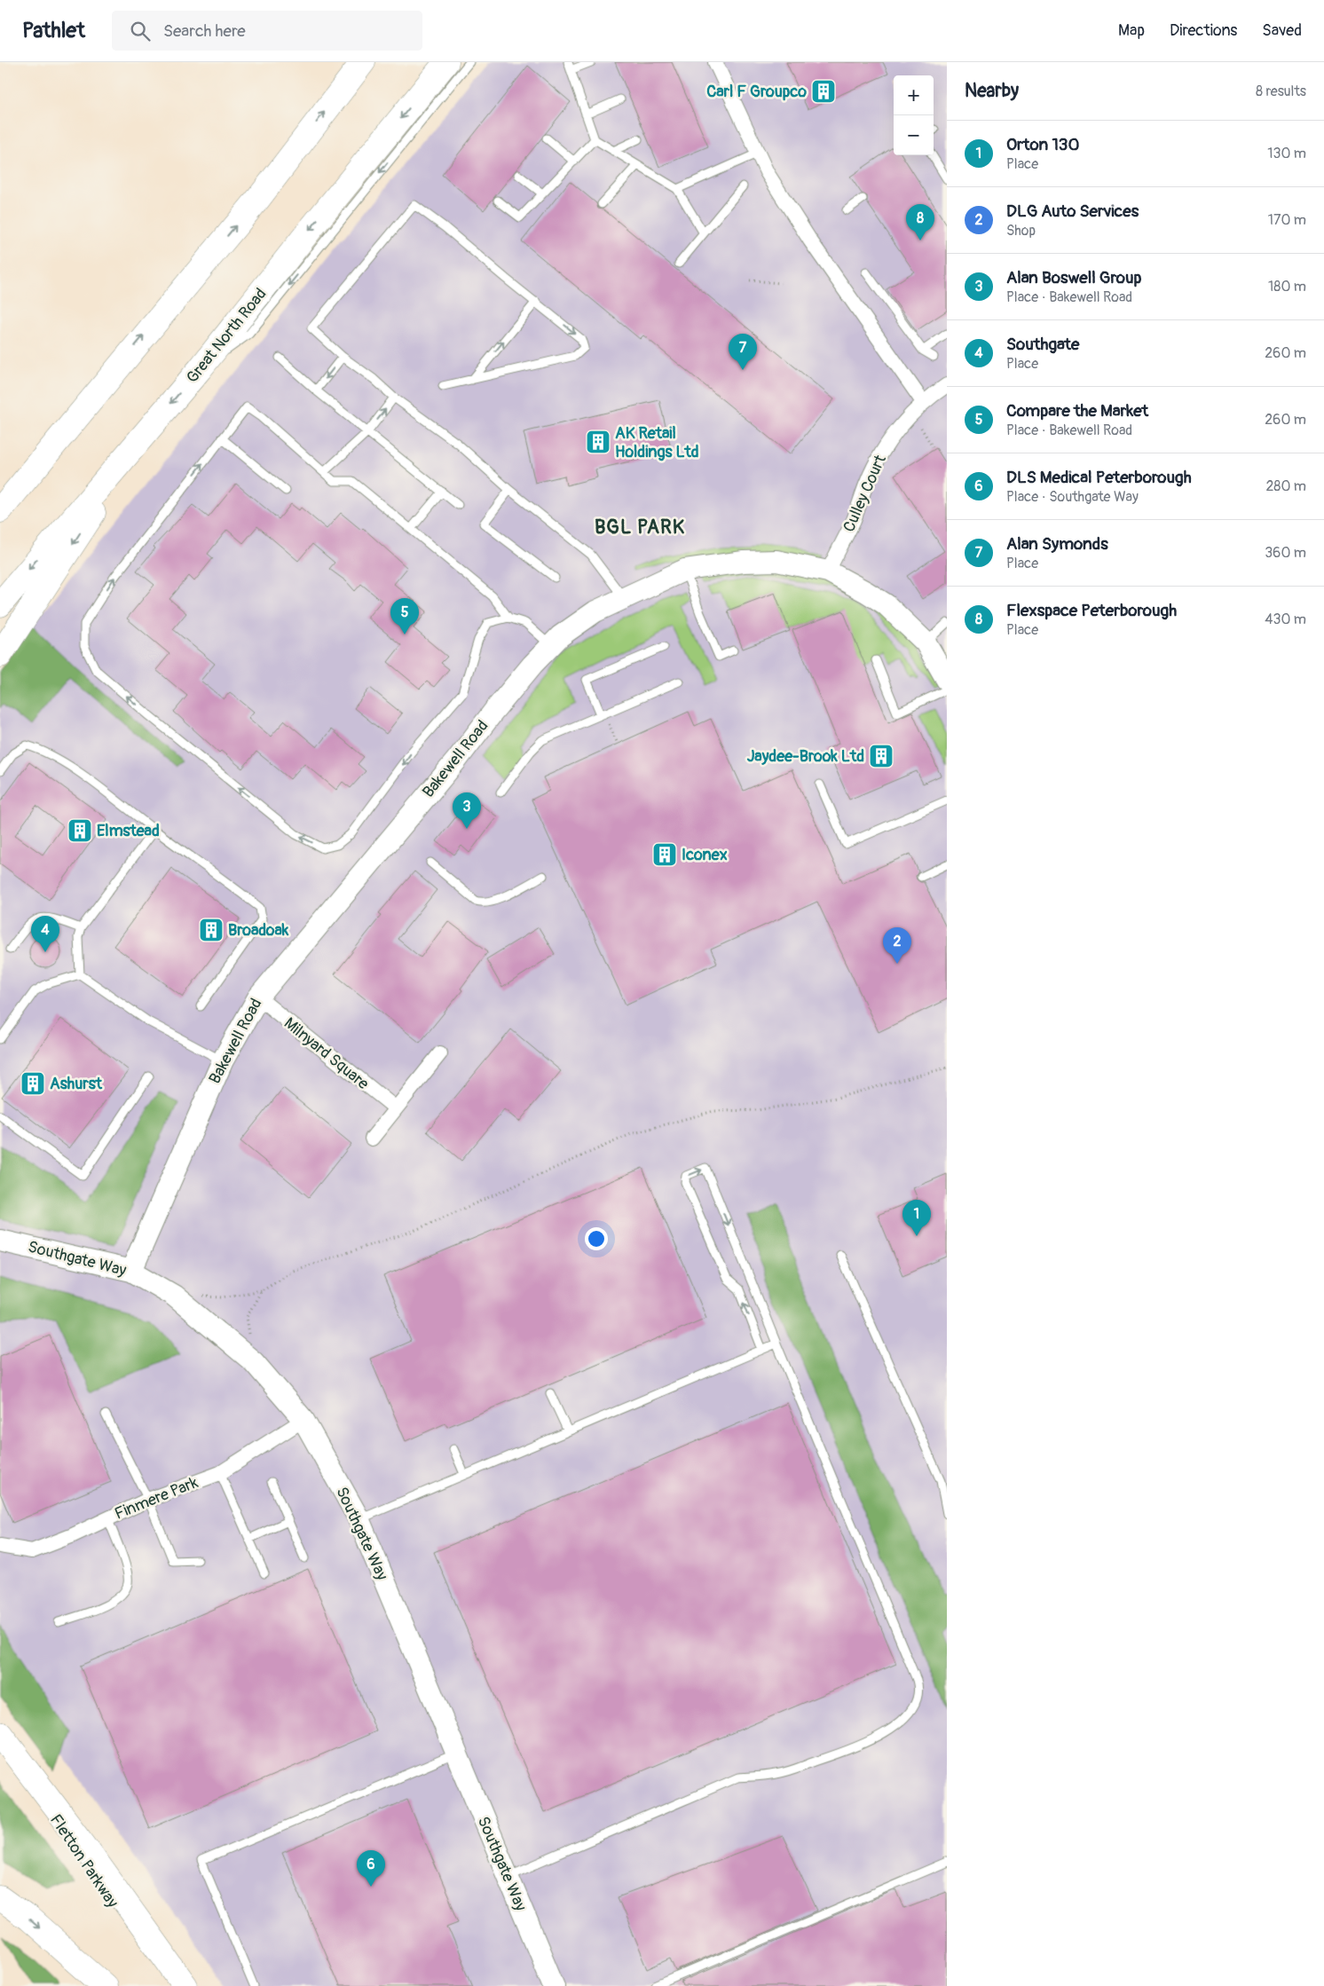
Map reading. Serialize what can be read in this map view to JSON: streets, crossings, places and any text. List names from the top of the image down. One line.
{"streets":{"highway":["Great North Road","Fletton Parkway"],"street":["Culley Court","Bakewell Road","Milnyard Square","Southgate Way","Finmere Park"]},"crossings":[["Culley Court","Bakewell Road"],["Bakewell Road","Milnyard Square"],["Bakewell Road","Southgate Way"],["Southgate Way","Finmere Park"]],"districts":["BGL PARK"],"places":{"building":["Carl F Groupco","AK Retail Holdings Ltd","Jaydee-Brook Ltd","Elmstead","Iconex","Broadoak","Ashurst"]},"page":{"header":"Pathlet","search":"Search here","nav":["Map","Directions","Saved"],"heading":["Nearby","8 results"],"map_buttons":["+","−"],"list":[{"mark":"1","name":"Orton 130","note":"Place","value":"130 m"},{"mark":"2","name":"DLG Auto Services","note":"Shop","value":"170 m"},{"mark":"3","name":"Alan Boswell Group","note":"Place · Bakewell Road","value":"180 m"},{"mark":"4","name":"Southgate","note":"Place","value":"260 m"},{"mark":"5","name":"Compare the Market","note":"Place · Bakewell Road","value":"260 m"},{"mark":"6","name":"DLS Medical Peterborough","note":"Place · Southgate Way","value":"280 m"},{"mark":"7","name":"Alan Symonds","note":"Place","value":"360 m"},{"mark":"8","name":"Flexspace Peterborough","note":"Place","value":"430 m"}],"pins":["8","7","5","3","4","2","1","6"]}}
